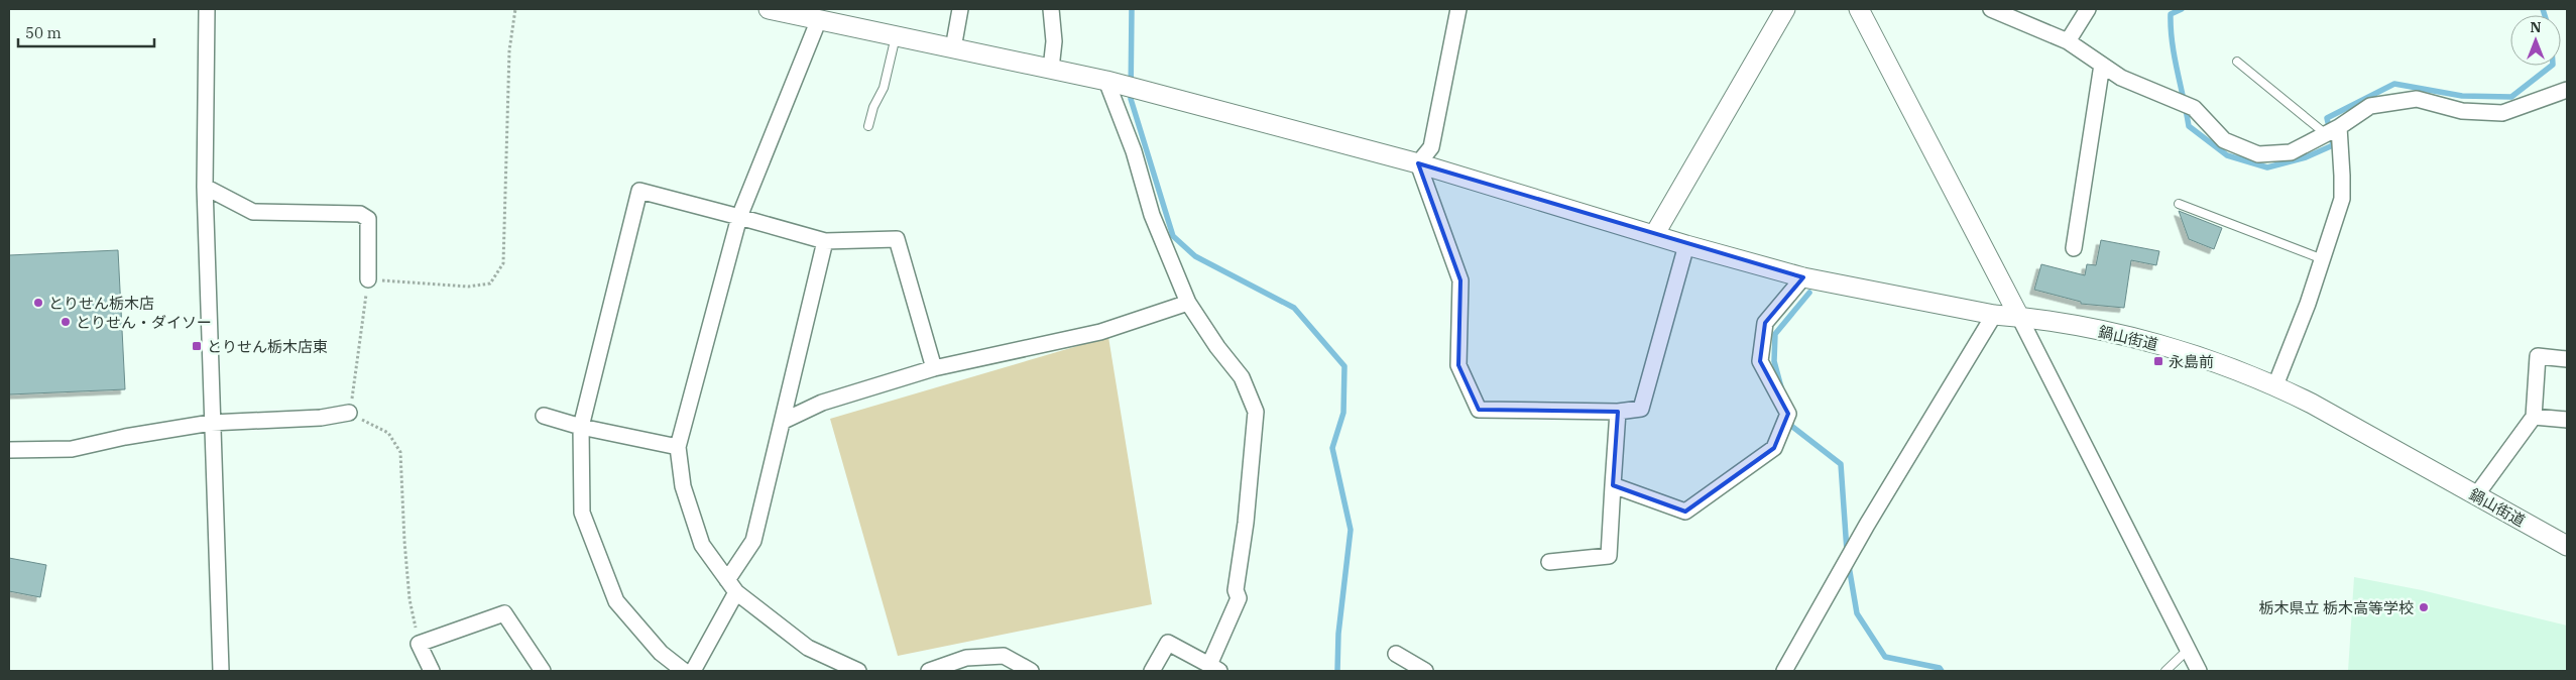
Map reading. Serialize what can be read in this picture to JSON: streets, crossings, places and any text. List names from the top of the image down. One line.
{"streets":{"street":["鍋山街道"]},"places":{"other":["とりせん栃木店","とりせん・ダイソー","栃木県立 栃木高等学校"],"transit":["とりせん栃木店東","永島前"]},"scale_bar":"50 m","north":"top"}
